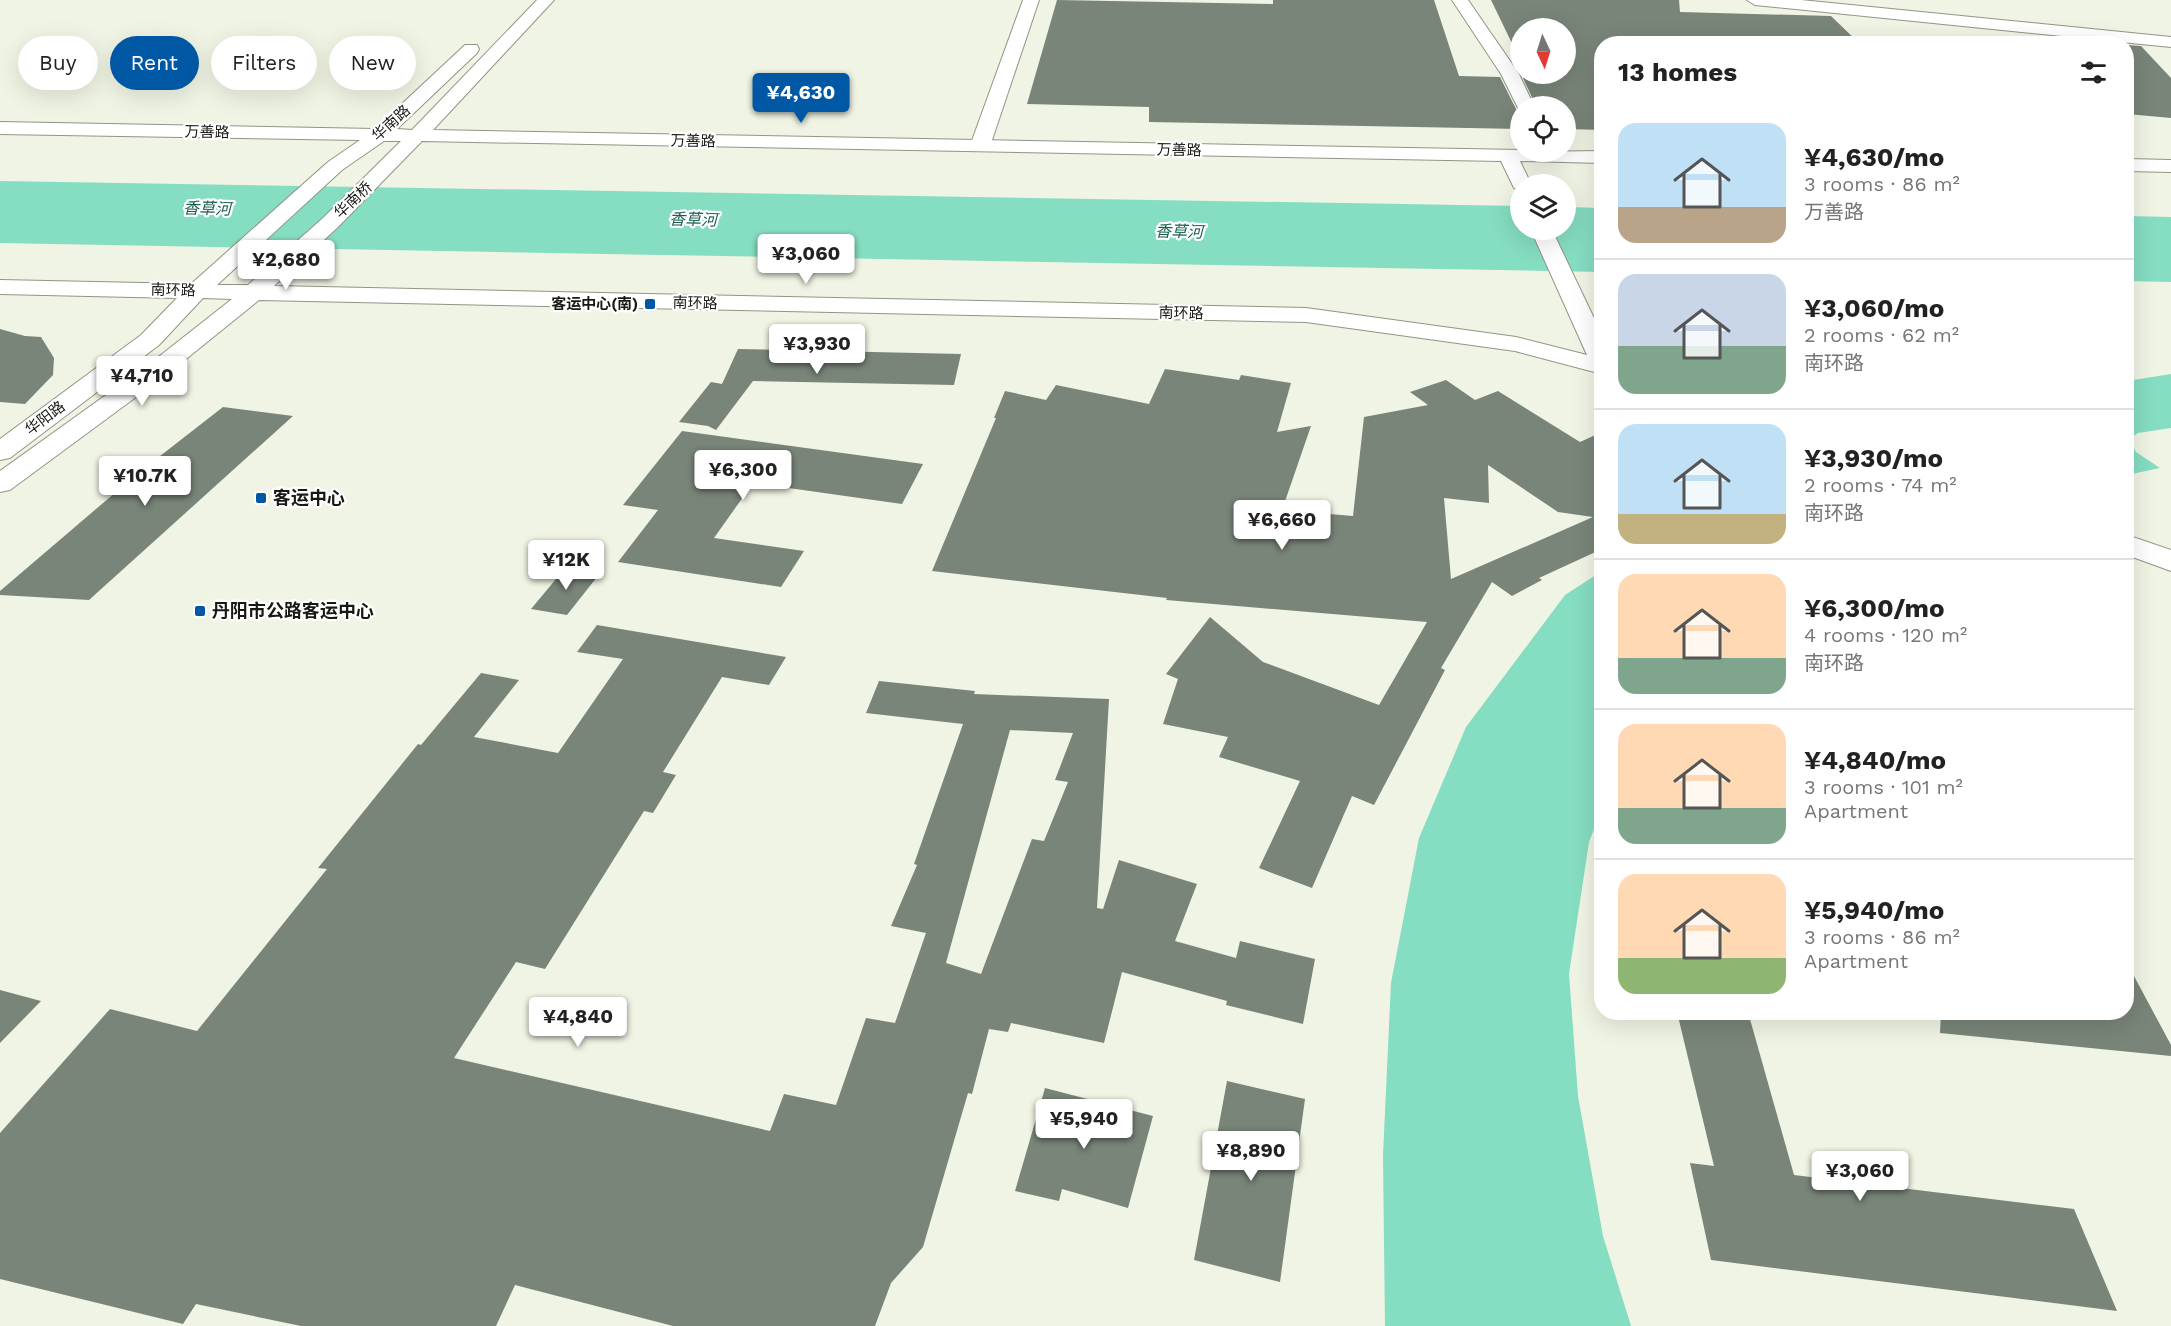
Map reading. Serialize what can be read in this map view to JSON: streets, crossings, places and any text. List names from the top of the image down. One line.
{"streets":{"main road":["华南路","万善路","华南桥","南环路","华阳路"]},"crossings":[["华南路","万善路"],["华南路","华南桥"],["华南路","南环路"],["华南路","华阳路"],["华南桥","南环路"],["南环路","华阳路"]],"water":["香草河"],"places":{"transit":["客运中心(南)","客运中心","丹阳市公路客运中心"]},"north":"bottom","page":{"chip":["Buy","Rent","Filters","New"],"heading":"13 homes","price":["¥4,630","¥3,060","¥2,680","¥3,930","¥4,710","¥6,300","¥10.7K","¥6,660","¥12K","¥4,840","¥5,940","¥8,890","¥3,060"],"list":[{"name":"¥4,630/mo","note":"3 rooms · 86 m² · 万善路"},{"name":"¥3,060/mo","note":"2 rooms · 62 m² · 南环路"},{"name":"¥3,930/mo","note":"2 rooms · 74 m² · 南环路"},{"name":"¥6,300/mo","note":"4 rooms · 120 m² · 南环路"},{"name":"¥4,840/mo","note":"3 rooms · 101 m² · Apartment"},{"name":"¥5,940/mo","note":"3 rooms · 86 m² · Apartment"}]}}
